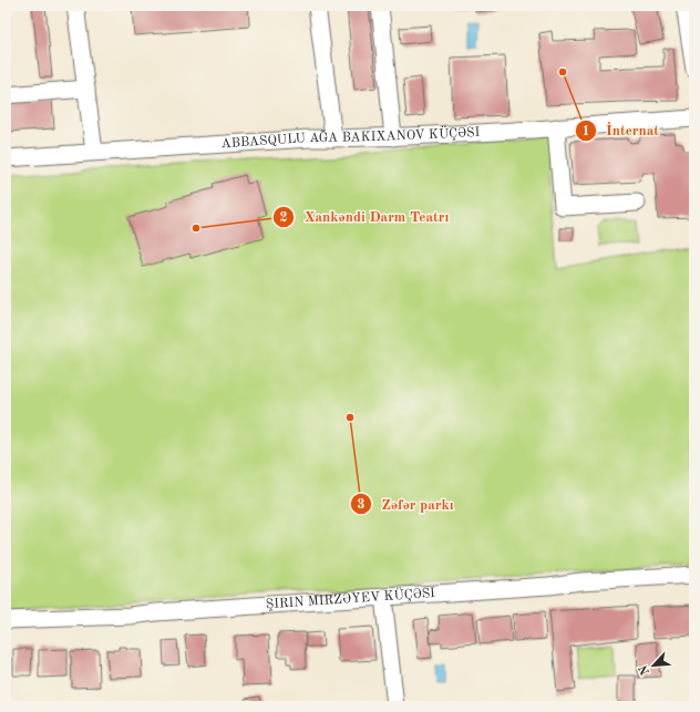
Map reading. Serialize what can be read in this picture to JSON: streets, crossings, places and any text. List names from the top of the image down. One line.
{"streets":{"street":["ŞIRIN MIRZƏYEV KÜÇƏSI"]},"places":["İnternat","Xankəndi Darm Teatrı","Zəfər parkı"],"north":"bottom left"}
